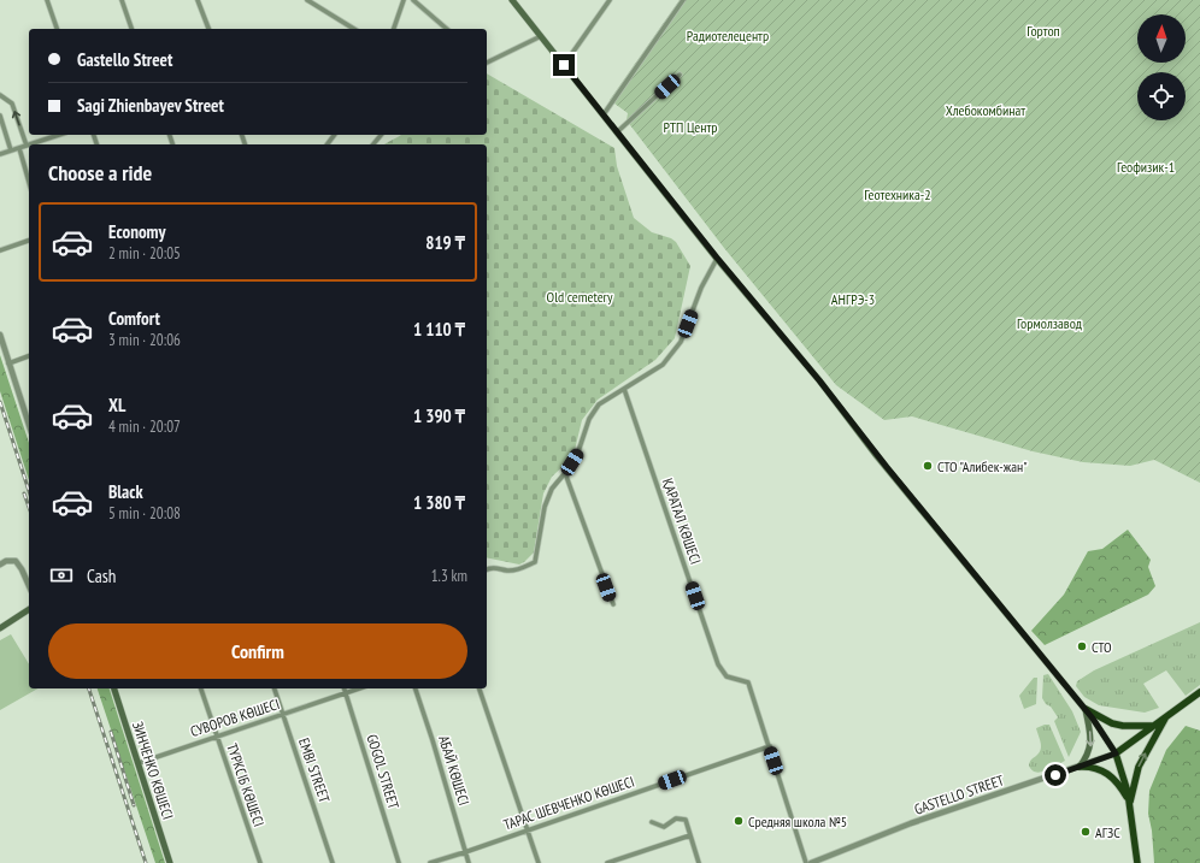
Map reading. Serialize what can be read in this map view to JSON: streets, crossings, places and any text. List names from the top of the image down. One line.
{"streets":{"main road":["ЗИНЧЕНКО КӨШЕСІ"],"street":["ҚАРАТАЛ КӨШЕСІ","СУВОРОВ КӨШЕСІ","EMBI STREET","АБАЙ КӨШЕСІ","GOGOL STREET","ТҮРКСІБ КӨШЕСІ","GASTELLO STREET","ТАРАС ШЕВЧЕНКО КӨШЕСІ"]},"crossings":[["ҚАРАТАЛ КӨШЕСІ","ТАРАС ШЕВЧЕНКО КӨШЕСІ"],["СУВОРОВ КӨШЕСІ","ЗИНЧЕНКО КӨШЕСІ"],["СУВОРОВ КӨШЕСІ","EMBI STREET"],["СУВОРОВ КӨШЕСІ","GOGOL STREET"],["СУВОРОВ КӨШЕСІ","ТҮРКСІБ КӨШЕСІ"],["АБАЙ КӨШЕСІ","ТАРАС ШЕВЧЕНКО КӨШЕСІ"]],"parks":["Гортоп","Радиотелецентр","Хлебокомбинат","РТП Центр","Геофизик-1","Геотехника-2","Old cemetery","АНГРЭ-3","Гормолзавод"],"places":["СТО \"Алибек-жан\"","СТО","Средняя школа №5","АГЗС"],"north":"top","page":{"banner":["Gastello Street","Sagi Zhienbayev Street"],"heading":"Choose a ride","list":[{"name":"Economy","note":"2 min · 20:05","value":"819 ₸"},{"name":"Comfort","note":"3 min · 20:06","value":"1 110 ₸"},{"name":"XL","note":"4 min · 20:07","value":"1 390 ₸"},{"name":"Black","note":"5 min · 20:08","value":"1 380 ₸"}],"pay":["Cash","1.3 km"],"buttons":"Confirm"}}
